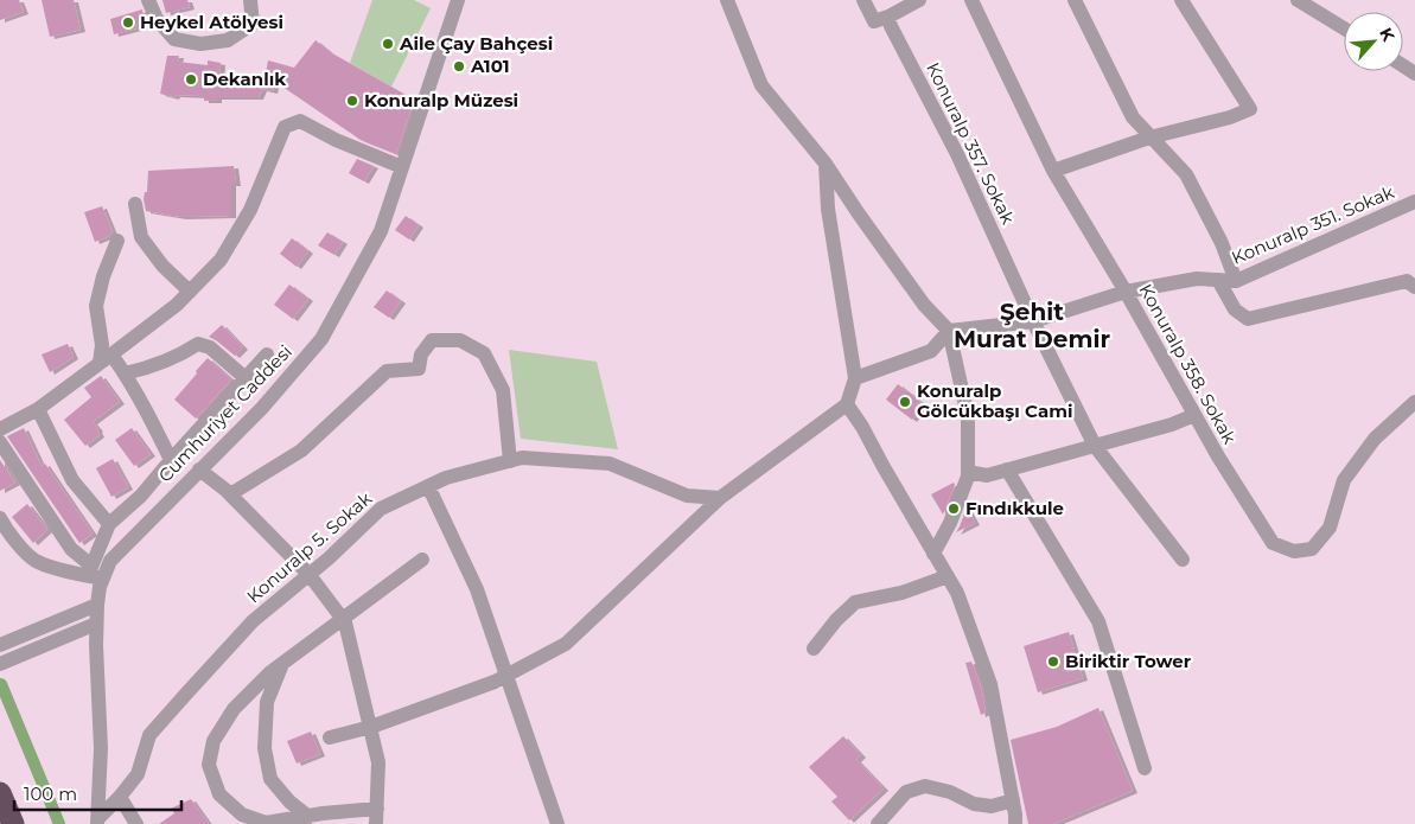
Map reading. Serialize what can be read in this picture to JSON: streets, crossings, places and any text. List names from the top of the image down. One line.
{"streets":{"street":["Konuralp 357. Sokak","Konuralp 351. Sokak","Konuralp 358. Sokak","Cumhuriyet Caddesi","Konuralp 5. Sokak"]},"crossings":[["Konuralp 357. Sokak","Konuralp 351. Sokak"],["Konuralp 351. Sokak","Konuralp 358. Sokak"],["Cumhuriyet Caddesi","Konuralp 5. Sokak"]],"districts":["Şehit Murat Demir"],"places":["Heykel Atölyesi","Aile Çay Bahçesi","A101","Dekanlık","Konuralp Müzesi","Konuralp Gölcükbaşı Cami","Fındıkkule","Biriktir Tower"],"scale_bar":"100 m","north":"top right"}
